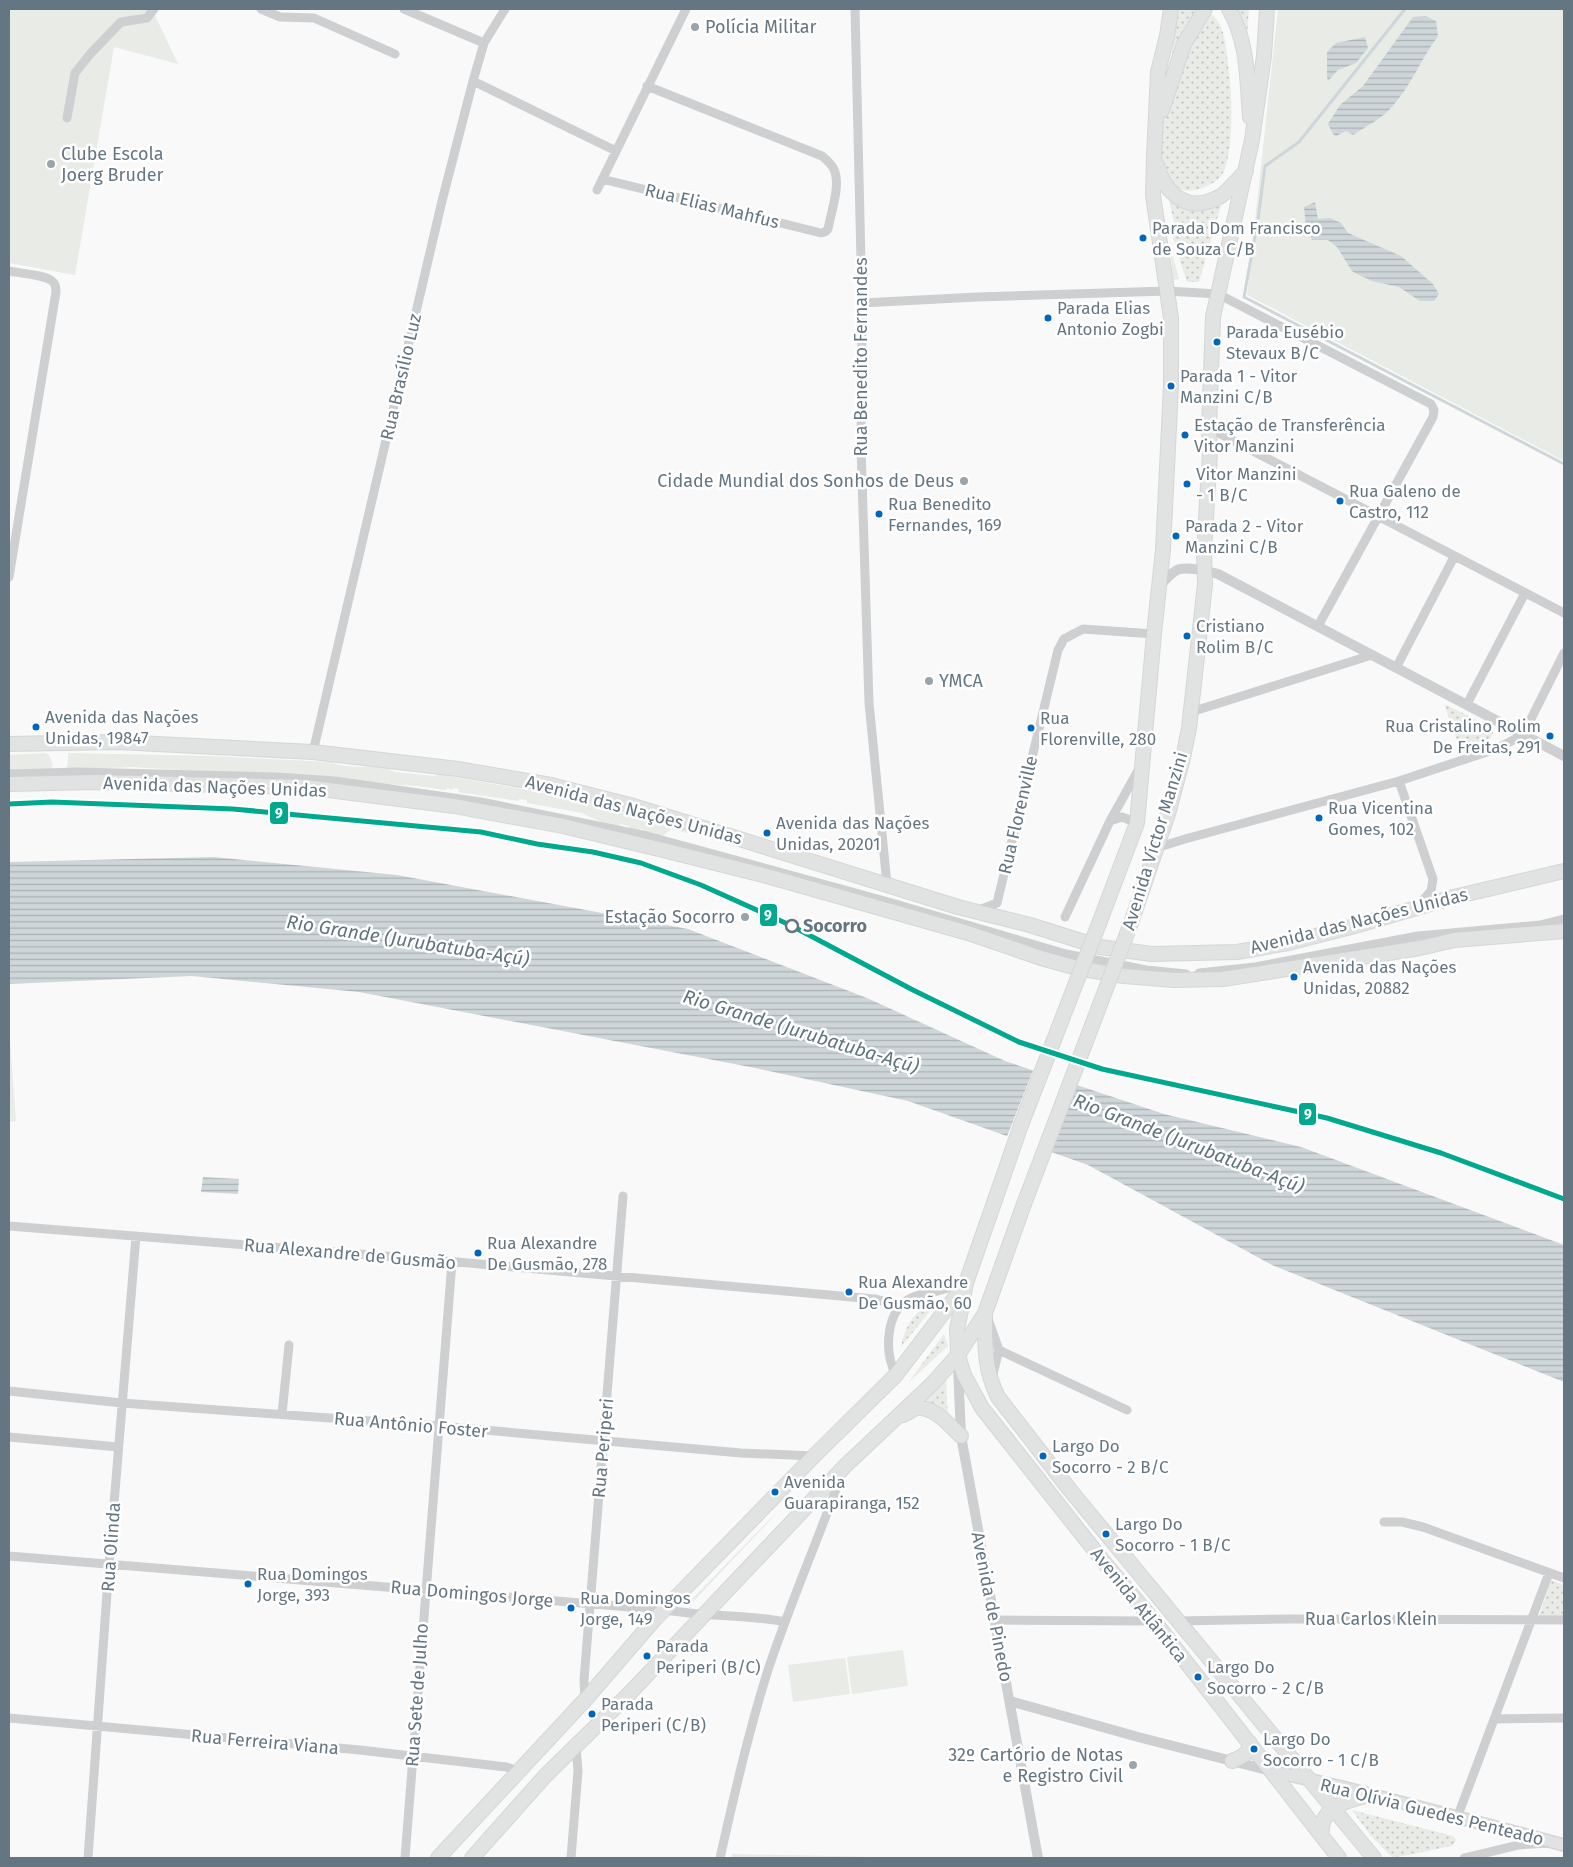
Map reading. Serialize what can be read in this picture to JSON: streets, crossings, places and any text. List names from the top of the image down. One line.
{"streets":{"main road":["Avenida das Nações Unidas","Avenida Víctor Manzini","Avenida Atlântica","Rua Olívia Guedes Penteado"],"street":["Rua Elias Mahfus","Rua Benedito Fernandes","Rua Brasílio Luz","Rua Florenville","Rua Alexandre de Gusmão","Rua Antônio Foster","Rua Periperi","Rua Olinda","Rua Domingos Jorge","Avenida de Pinedo","Rua Carlos Klein","Rua Sete de Julho","Rua Ferreira Viana"]},"crossings":[["Rua Benedito Fernandes","Avenida das Nações Unidas"],["Rua Brasílio Luz","Avenida das Nações Unidas"],["Avenida das Nações Unidas","Rua Florenville"],["Rua Florenville","Avenida Víctor Manzini"],["Avenida Víctor Manzini","Avenida Atlântica"],["Rua Alexandre de Gusmão","Rua Periperi"],["Rua Alexandre de Gusmão","Rua Olinda"],["Rua Alexandre de Gusmão","Rua Sete de Julho"],["Rua Antônio Foster","Rua Periperi"],["Rua Antônio Foster","Rua Olinda"],["Rua Antônio Foster","Rua Sete de Julho"],["Rua Periperi","Rua Domingos Jorge"],["Rua Olinda","Rua Domingos Jorge"],["Rua Olinda","Rua Ferreira Viana"],["Rua Domingos Jorge","Rua Sete de Julho"],["Avenida Atlântica","Avenida de Pinedo"],["Avenida Atlântica","Rua Carlos Klein"],["Avenida Atlântica","Rua Olívia Guedes Penteado"],["Avenida de Pinedo","Rua Olívia Guedes Penteado"],["Rua Sete de Julho","Rua Ferreira Viana"]],"water":["Rio Grande (Jurubatuba-Açú)"],"places":["Polícia Militar","Clube Escola Joerg Bruder","Parada Dom Francisco de Souza C/B","Parada Elias Antonio Zogbi","Parada Eusébio Stevaux B/C","Parada 1 - Vitor Manzini C/B","Estação de Transferência Vitor Manzini","Cidade Mundial dos Sonhos de Deus","Vitor Manzini - 1 B/C","Rua Galeno de Castro, 112","Rua Benedito Fernandes, 169","Parada 2 - Vitor Manzini C/B","Cristiano Rolim B/C","YMCA","Avenida das Nações Unidas, 19847","Rua Florenville, 280","Rua Cristalino Rolim De Freitas, 291","Rua Vicentina Gomes, 102","Avenida das Nações Unidas, 20201","Estação Socorro","Socorro","Avenida das Nações Unidas, 20882","Rua Alexandre De Gusmão, 278","Rua Alexandre De Gusmão, 60","Largo Do Socorro - 2 B/C","Avenida Guarapiranga, 152","Largo Do Socorro - 1 B/C","Rua Domingos Jorge, 393","Rua Domingos Jorge, 149","Parada Periperi (B/C)","Largo Do Socorro - 2 C/B","Parada Periperi (C/B)","Largo Do Socorro - 1 C/B","32º Cartório de Notas e Registro Civil"],"lines":["transit line 9"]}
